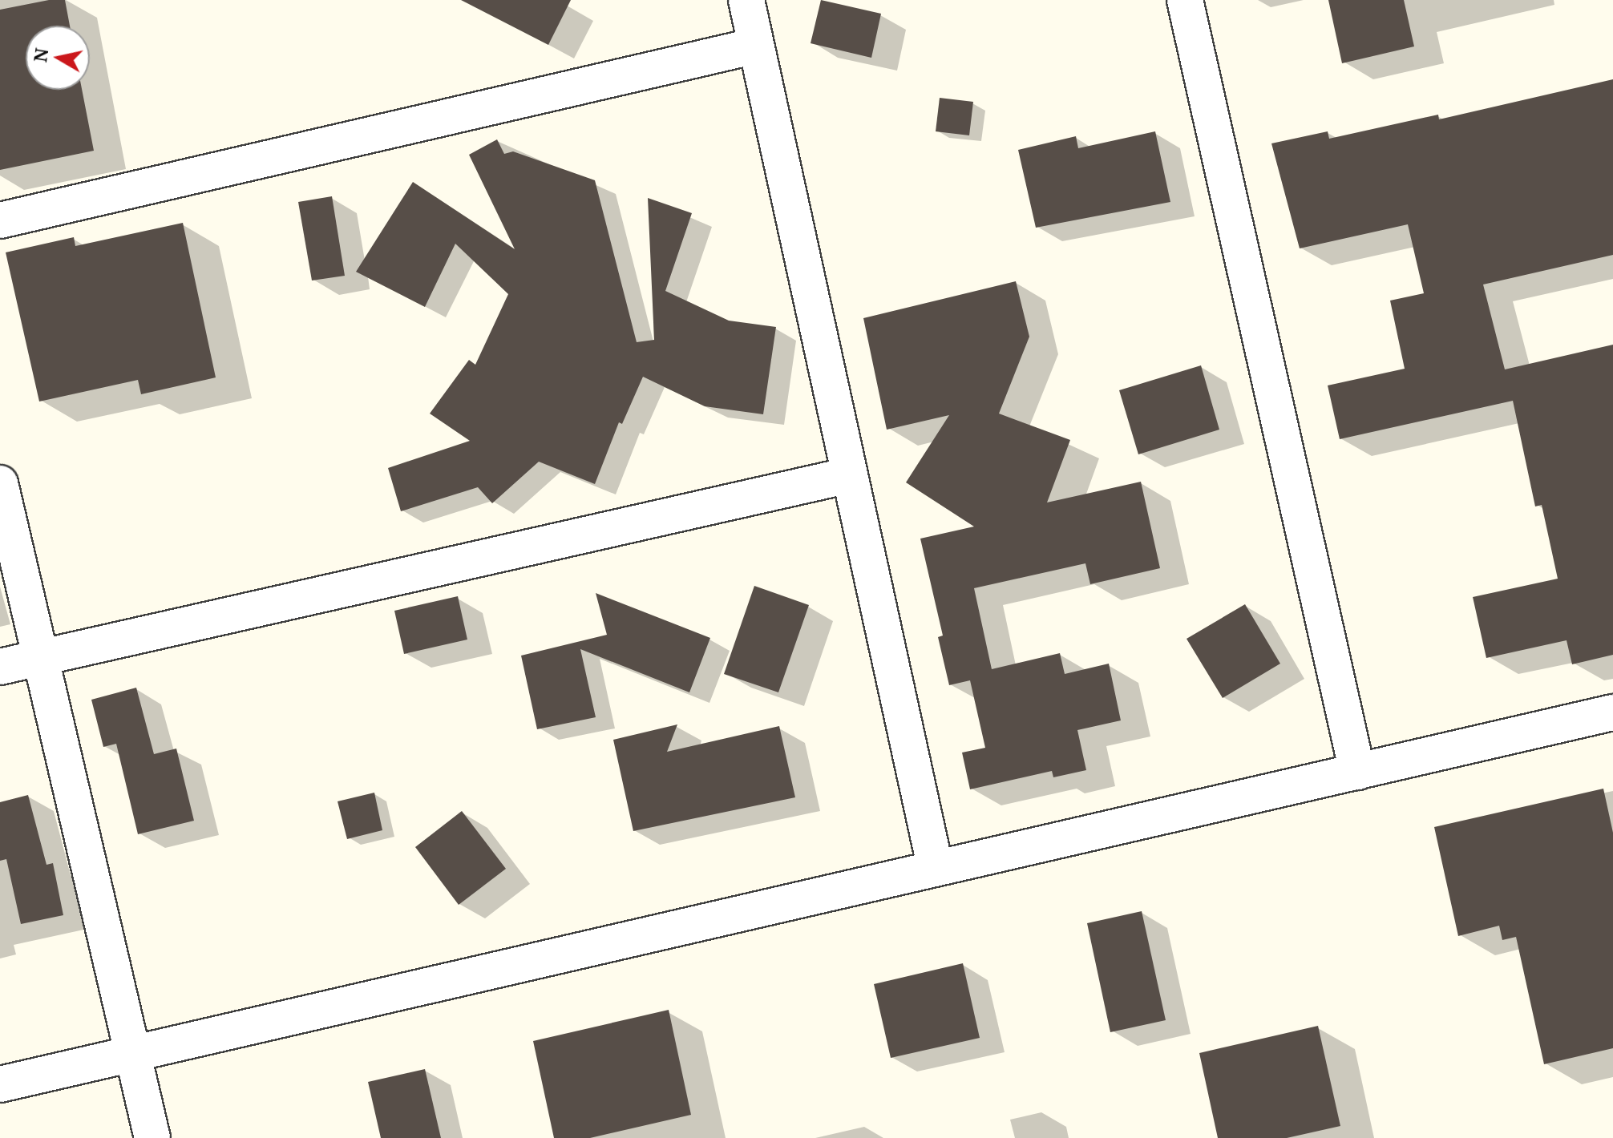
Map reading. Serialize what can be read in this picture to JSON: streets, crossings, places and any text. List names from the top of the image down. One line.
{"north":"left"}
